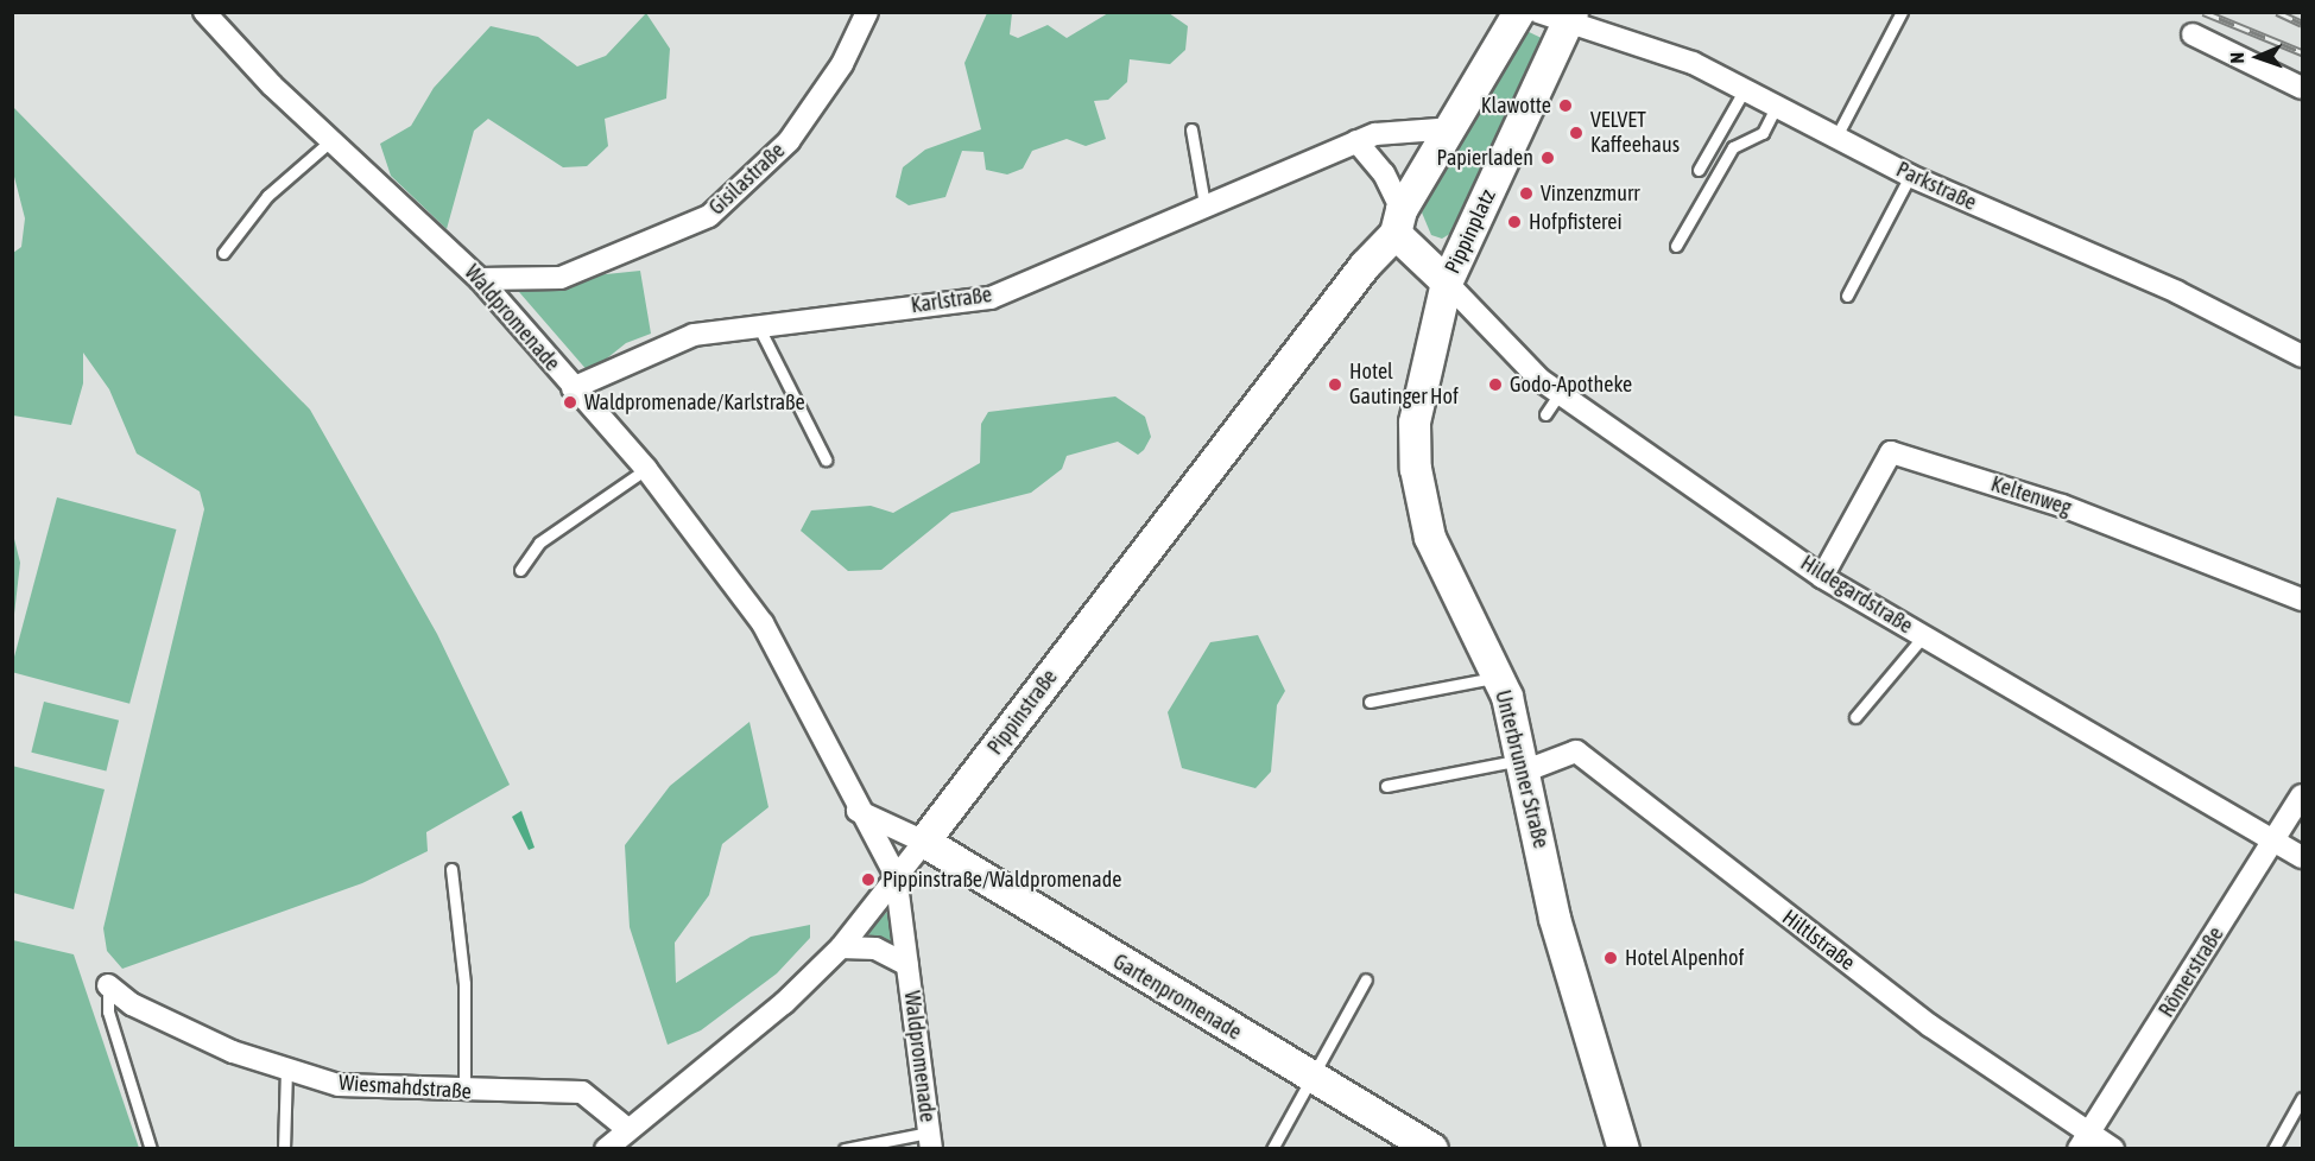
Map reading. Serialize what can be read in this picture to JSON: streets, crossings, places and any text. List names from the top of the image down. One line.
{"streets":{"street":["Gisilastraße","Parkstraße","Pippinplatz","Karlstraße","Waldpromenade","Keltenweg","Hildegardstraße","Pippinstraße","Unterbrunner Straße","Hiltlstraße","Römerstraße","Gartenpromenade","Wiesmahdstraße"]},"crossings":[["Gisilastraße","Waldpromenade"],["Parkstraße","Pippinplatz"],["Pippinplatz","Hildegardstraße"],["Pippinplatz","Pippinstraße"],["Pippinplatz","Unterbrunner Straße"],["Karlstraße","Waldpromenade"],["Waldpromenade","Pippinstraße"],["Keltenweg","Hildegardstraße"],["Hildegardstraße","Römerstraße"],["Pippinstraße","Gartenpromenade"],["Pippinstraße","Wiesmahdstraße"],["Unterbrunner Straße","Hiltlstraße"],["Hiltlstraße","Römerstraße"]],"places":["Klawotte","VELVET Kaffeehaus","Papierladen","Vinzenzmurr","Hofpfisterei","Hotel Gautinger Hof","Godo-Apotheke","Waldpromenade/Karlstraße","Pippinstraße/Waldpromenade","Hotel Alpenhof"],"north":"left"}
